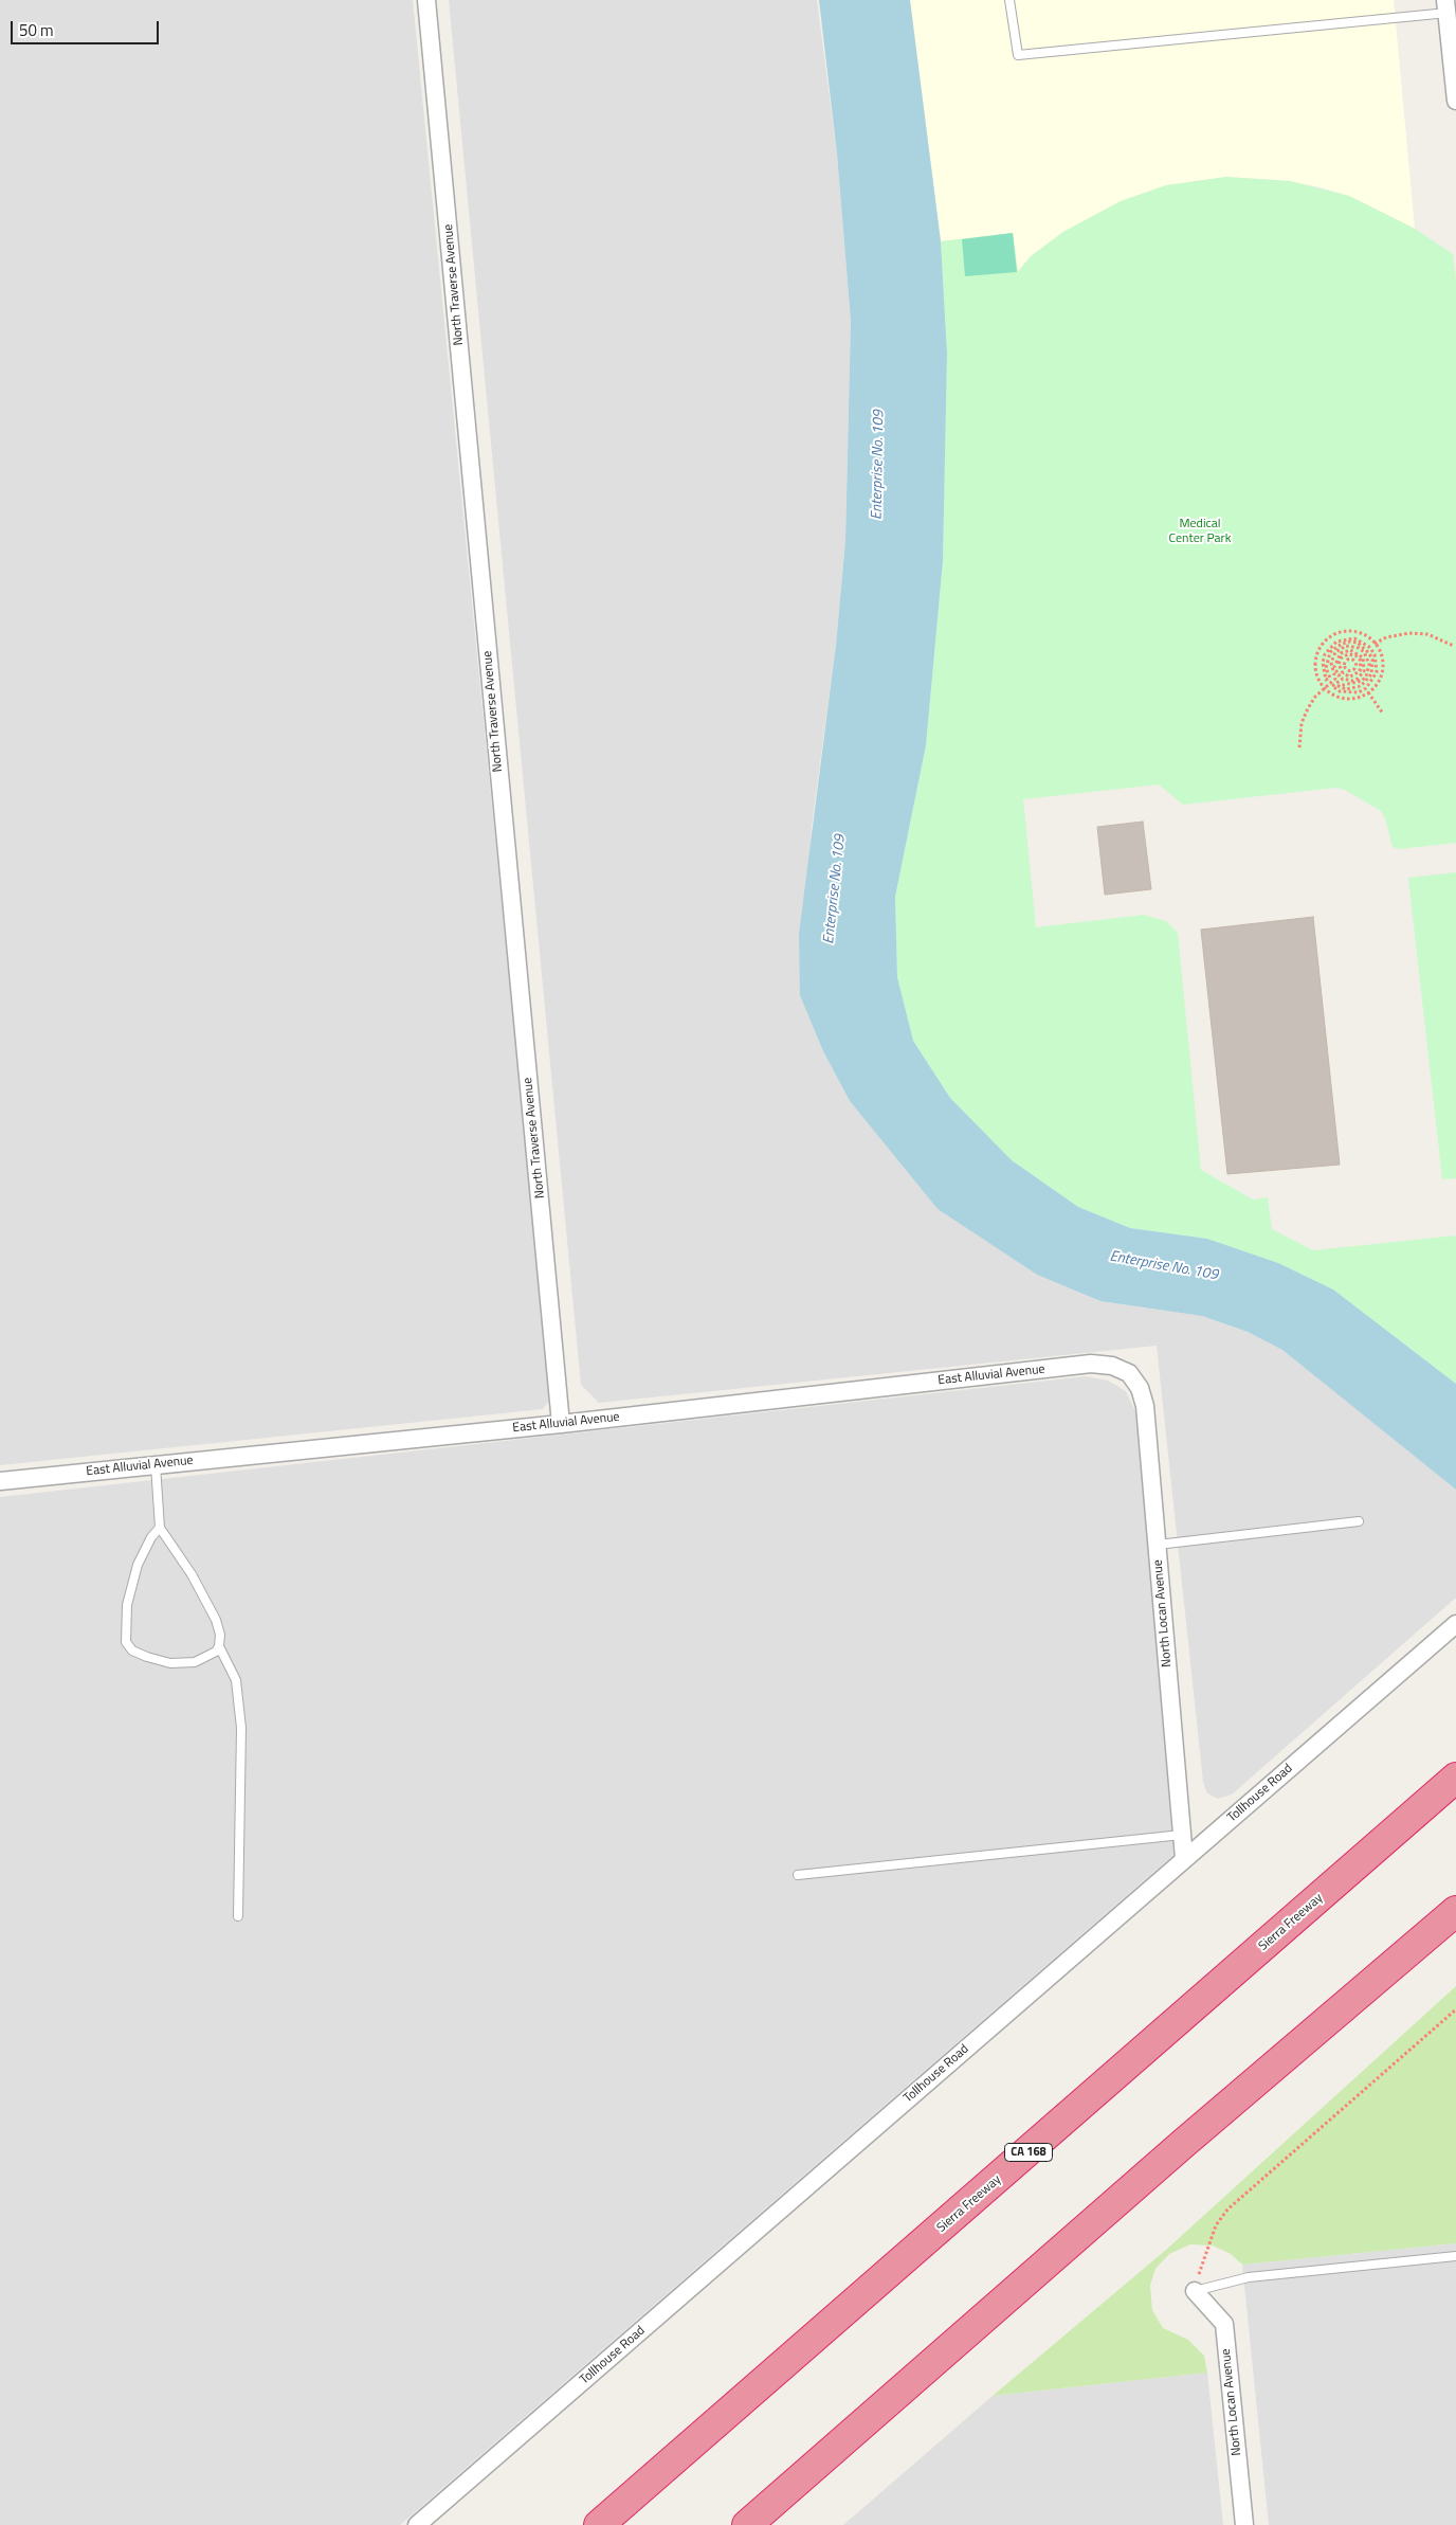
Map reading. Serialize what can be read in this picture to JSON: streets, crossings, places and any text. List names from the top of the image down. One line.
{"streets":{"highway":["Sierra Freeway","CA 168"],"street":["North Traverse Avenue","East Alluvial Avenue","North Locan Avenue","Tollhouse Road"]},"crossings":[["North Traverse Avenue","East Alluvial Avenue"],["East Alluvial Avenue","North Locan Avenue"],["North Locan Avenue","Tollhouse Road"]],"water":["Enterprise No. 109"],"parks":["Medical Center Park"],"scale_bar":"50 m"}
